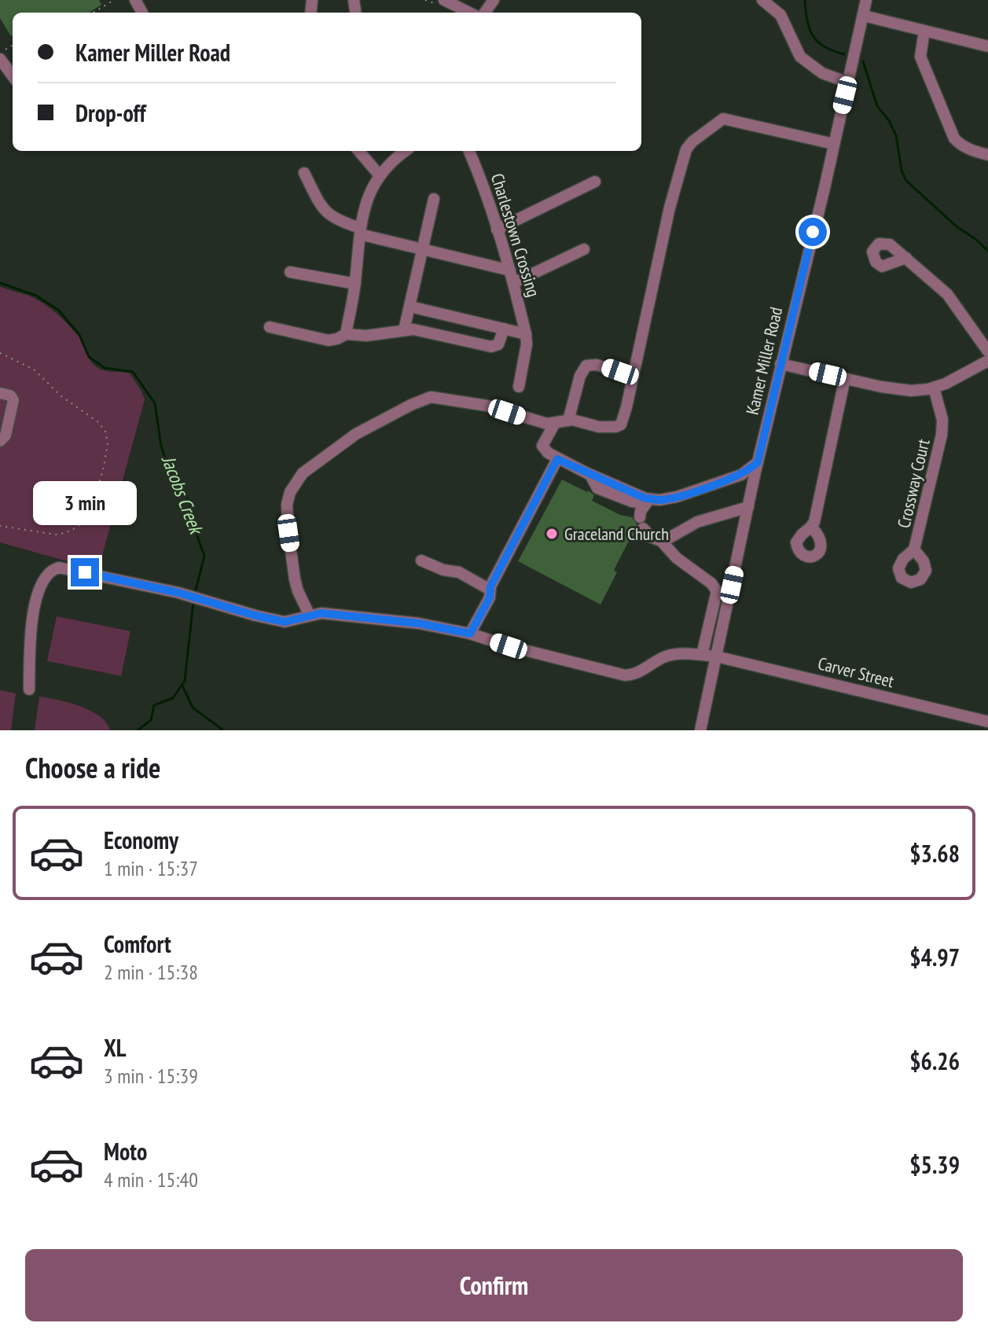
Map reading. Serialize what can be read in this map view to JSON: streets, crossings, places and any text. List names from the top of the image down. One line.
{"streets":{"street":["Charlestown Crossing","Kamer Miller Road","Crossway Court","Carver Street"]},"crossings":[["Kamer Miller Road","Carver Street"]],"water":["Jacobs Creek"],"places":["Graceland Church"],"page":{"banner":["Kamer Miller Road","Drop-off"],"bubble":"3 min","heading":"Choose a ride","list":[{"name":"Economy","note":"1 min · 15:37","value":"$3.68"},{"name":"Comfort","note":"2 min · 15:38","value":"$4.97"},{"name":"XL","note":"3 min · 15:39","value":"$6.26"},{"name":"Moto","note":"4 min · 15:40","value":"$5.39"}],"buttons":"Confirm"}}
